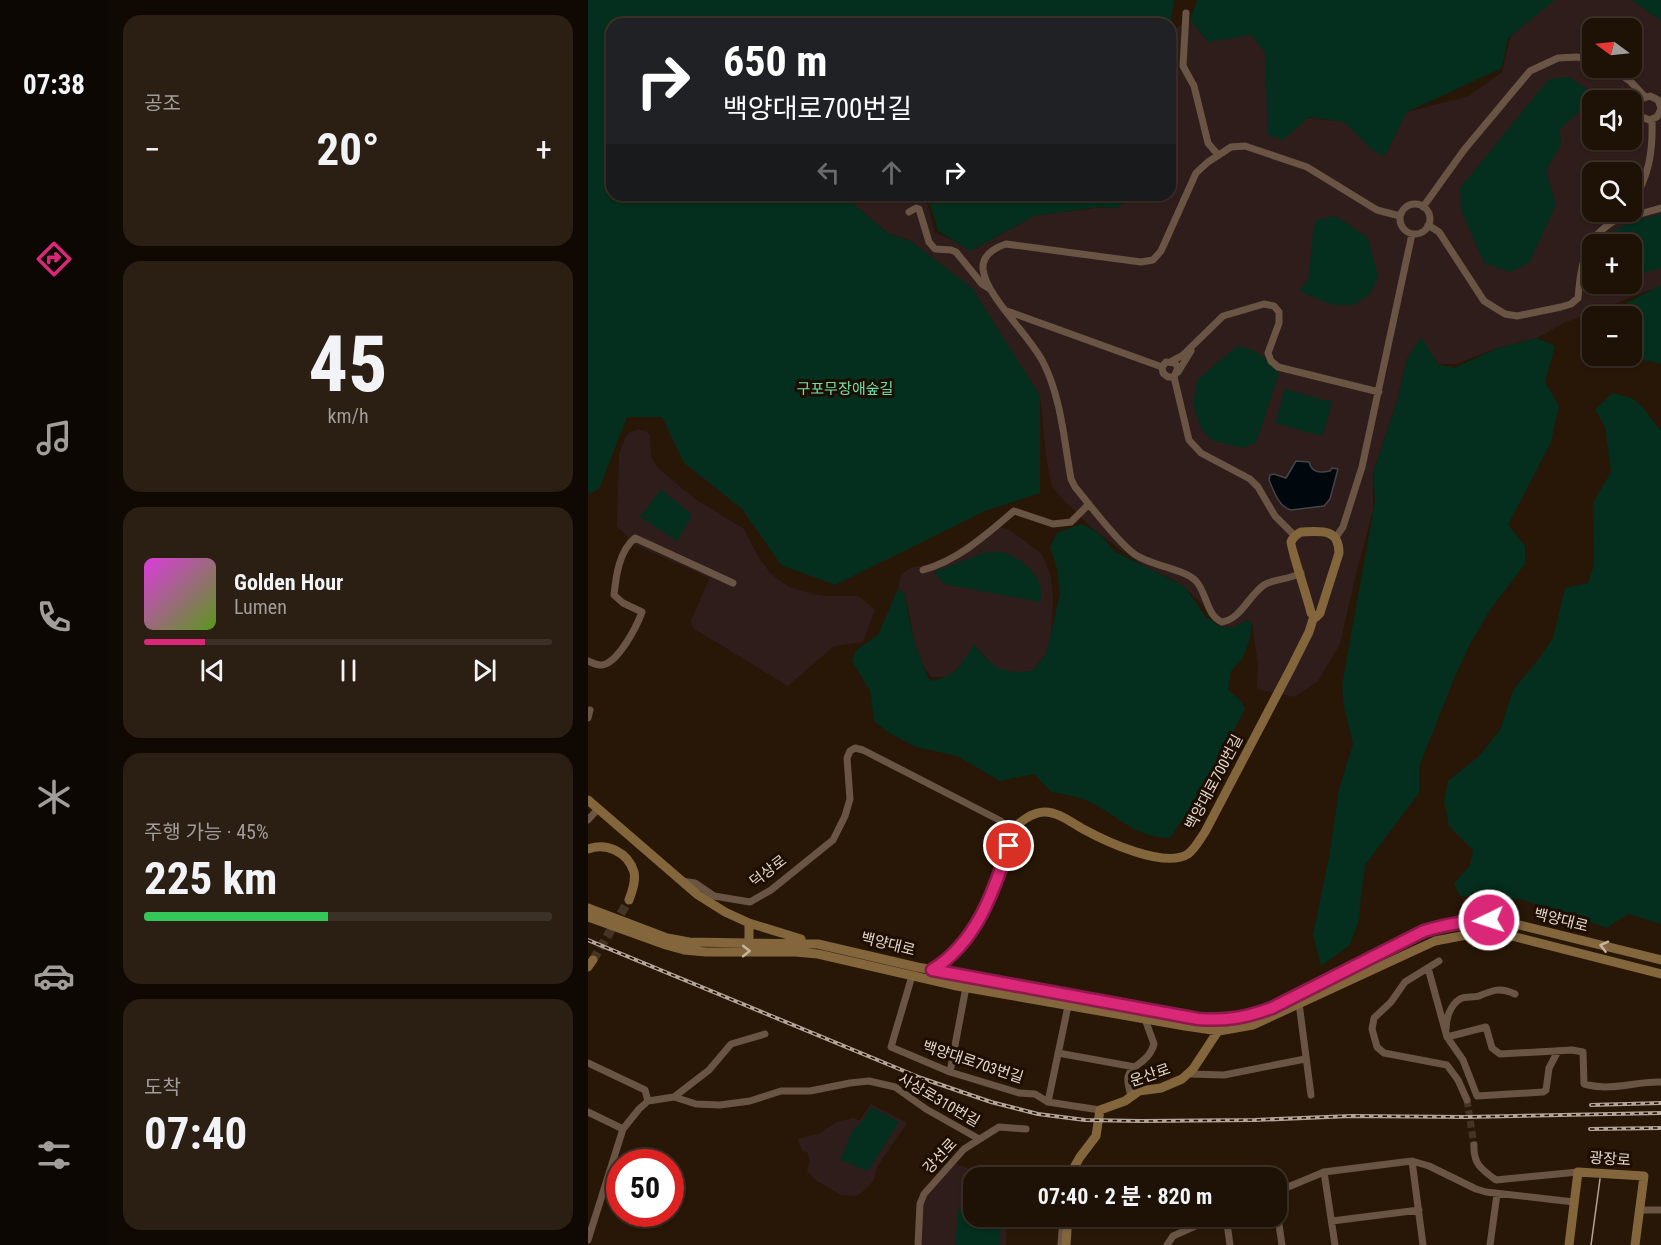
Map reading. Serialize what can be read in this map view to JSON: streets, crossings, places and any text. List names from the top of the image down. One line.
{"streets":{"main road":["백양대로700번길","덕상로","백양대로","운산로","광장로"],"street":["백양대로703번길","사상로310번길","강선로"]},"crossings":[["백양대로700번길","덕상로"],["덕상로","백양대로"],["백양대로","백양대로703번길"],["백양대로","운산로"],["백양대로703번길","운산로"],["사상로310번길","강선로"]],"parks":["구포무장애숲길"],"north":"left","page":{"tabs":"07:38","tile":["공조",["45","km/h"],["주행 가능 · 45%","225 km"],["도착","07:40"]],"map_buttons":["+","−"],"turn":["650 m","백양대로700번길"],"heat":["−","20°","+"],"song":["Golden Hour","Lumen"],"limit":"50","trip":"07:40 · 2 분 · 820 m"}}
